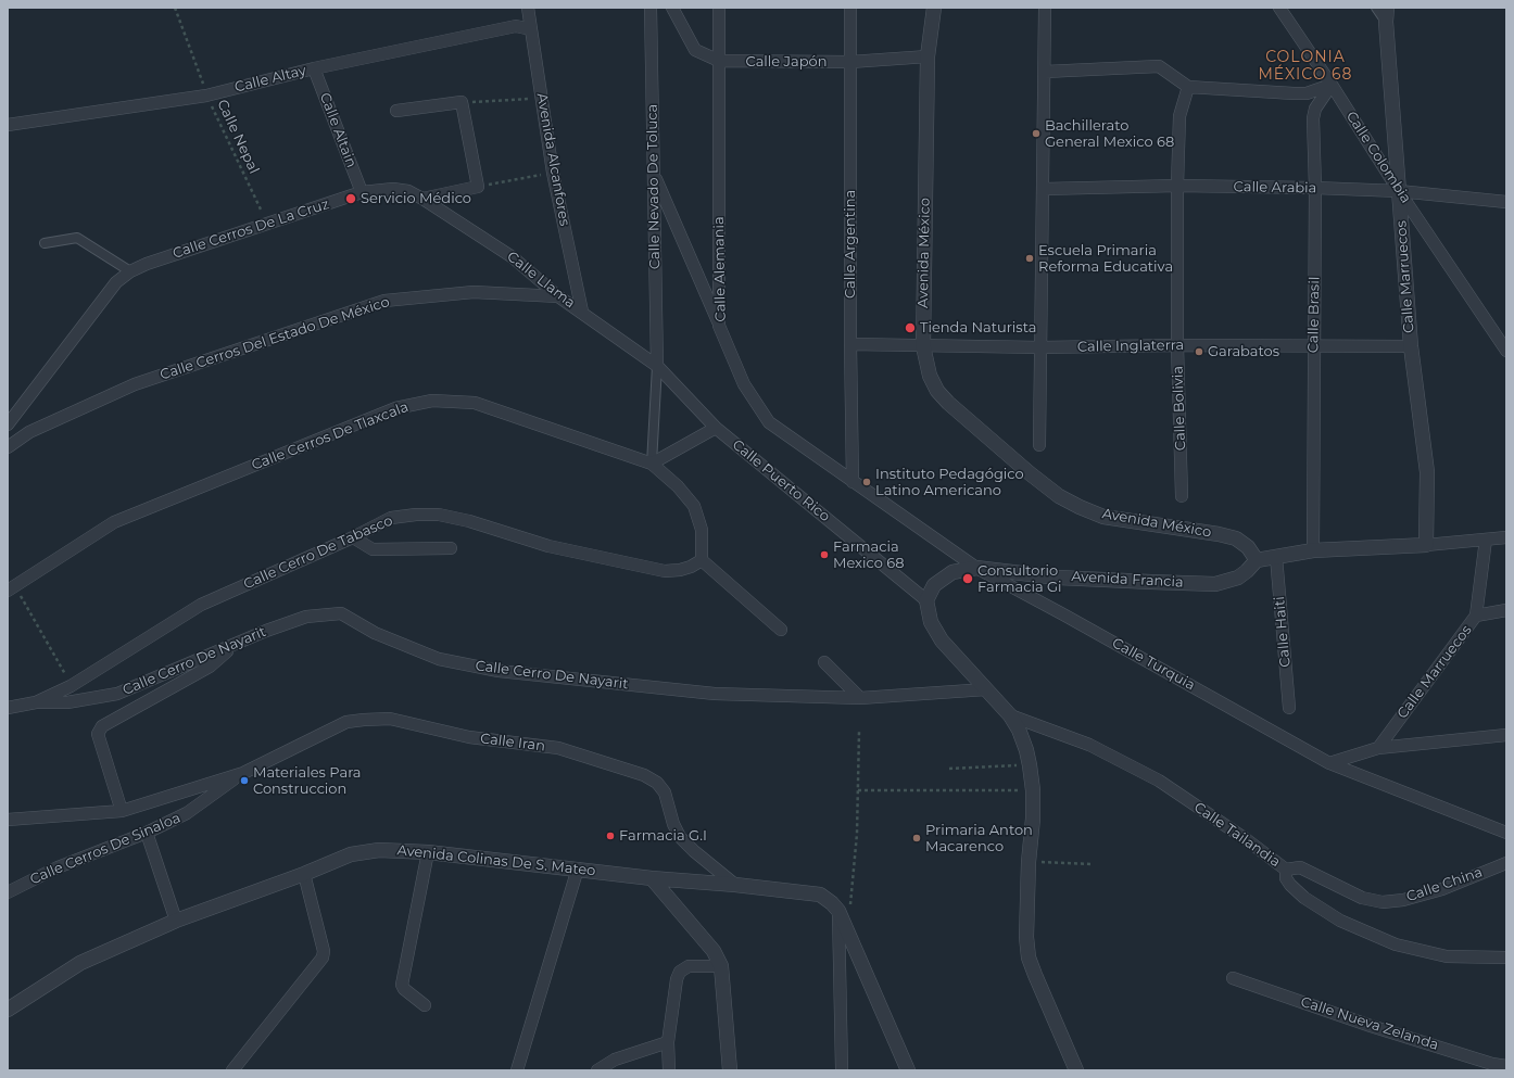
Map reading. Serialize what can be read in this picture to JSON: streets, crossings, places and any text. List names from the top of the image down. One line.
{"streets":{"street":["Calle Japón","Calle Altay","Calle Altain","Calle Colombia","Avenida Alcanfores","Calle Nevado De Toluca","Calle Arabia","Calle Cerros De La Cruz","Calle Argentina","Avenida México","Calle Alemania","Calle Marruecos","Calle Llama","Calle Brasil","Calle Cerros Del Estado De México","Calle Inglaterra","Calle Bolivia","Calle Cerros De Tlaxcala","Calle Puerto Rico","Calle Cerro De Tabasco","Avenida Francia","Calle Haiti","Calle Cerro De Nayarit","Calle Turquia","Calle Iran","Calle Tailandia","Calle Cerros De Sinaloa","Avenida Colinas De S. Mateo","Calle China","Calle Nueva Zelanda"],"path":["Calle Nepal"]},"crossings":[["Calle Japón","Calle Argentina"],["Calle Japón","Avenida México"],["Calle Japón","Calle Alemania"],["Calle Altay","Calle Altain"],["Calle Altay","Calle Nepal"],["Calle Altay","Avenida Alcanfores"],["Calle Altain","Calle Cerros De La Cruz"],["Calle Nepal","Calle Cerros De La Cruz"],["Calle Colombia","Calle Arabia"],["Calle Colombia","Calle Marruecos"],["Calle Colombia","Calle Brasil"],["Avenida Alcanfores","Calle Llama"],["Calle Nevado De Toluca","Calle Llama"],["Calle Arabia","Calle Marruecos"],["Calle Arabia","Calle Brasil"],["Calle Arabia","Calle Bolivia"],["Calle Cerros De La Cruz","Calle Llama"],["Calle Argentina","Calle Alemania"],["Calle Argentina","Calle Inglaterra"],["Avenida México","Calle Inglaterra"],["Avenida México","Avenida Francia"],["Calle Alemania","Avenida Francia"],["Calle Alemania","Calle Turquia"],["Calle Marruecos","Calle Inglaterra"],["Calle Llama","Calle Cerros Del Estado De México"],["Calle Brasil","Calle Inglaterra"],["Calle Inglaterra","Calle Bolivia"],["Calle Puerto Rico","Avenida Francia"],["Calle Cerro De Tabasco","Calle Cerro De Nayarit"],["Avenida Francia","Calle Turquia"],["Calle Iran","Calle Cerros De Sinaloa"],["Calle Iran","Avenida Colinas De S. Mateo"],["Calle Tailandia","Calle China"]],"districts":["COLONIA MÉXICO 68"],"places":["Bachillerato General Mexico 68","Servicio Médico","Escuela Primaria Reforma Educativa","Tienda Naturista","Garabatos","Instituto Pedagógico Latino Americano","Farmacia Mexico 68","Consultorio Farmacia Gi","Materiales Para Construccion","Farmacia G.I","Primaria Anton Macarenco"]}
